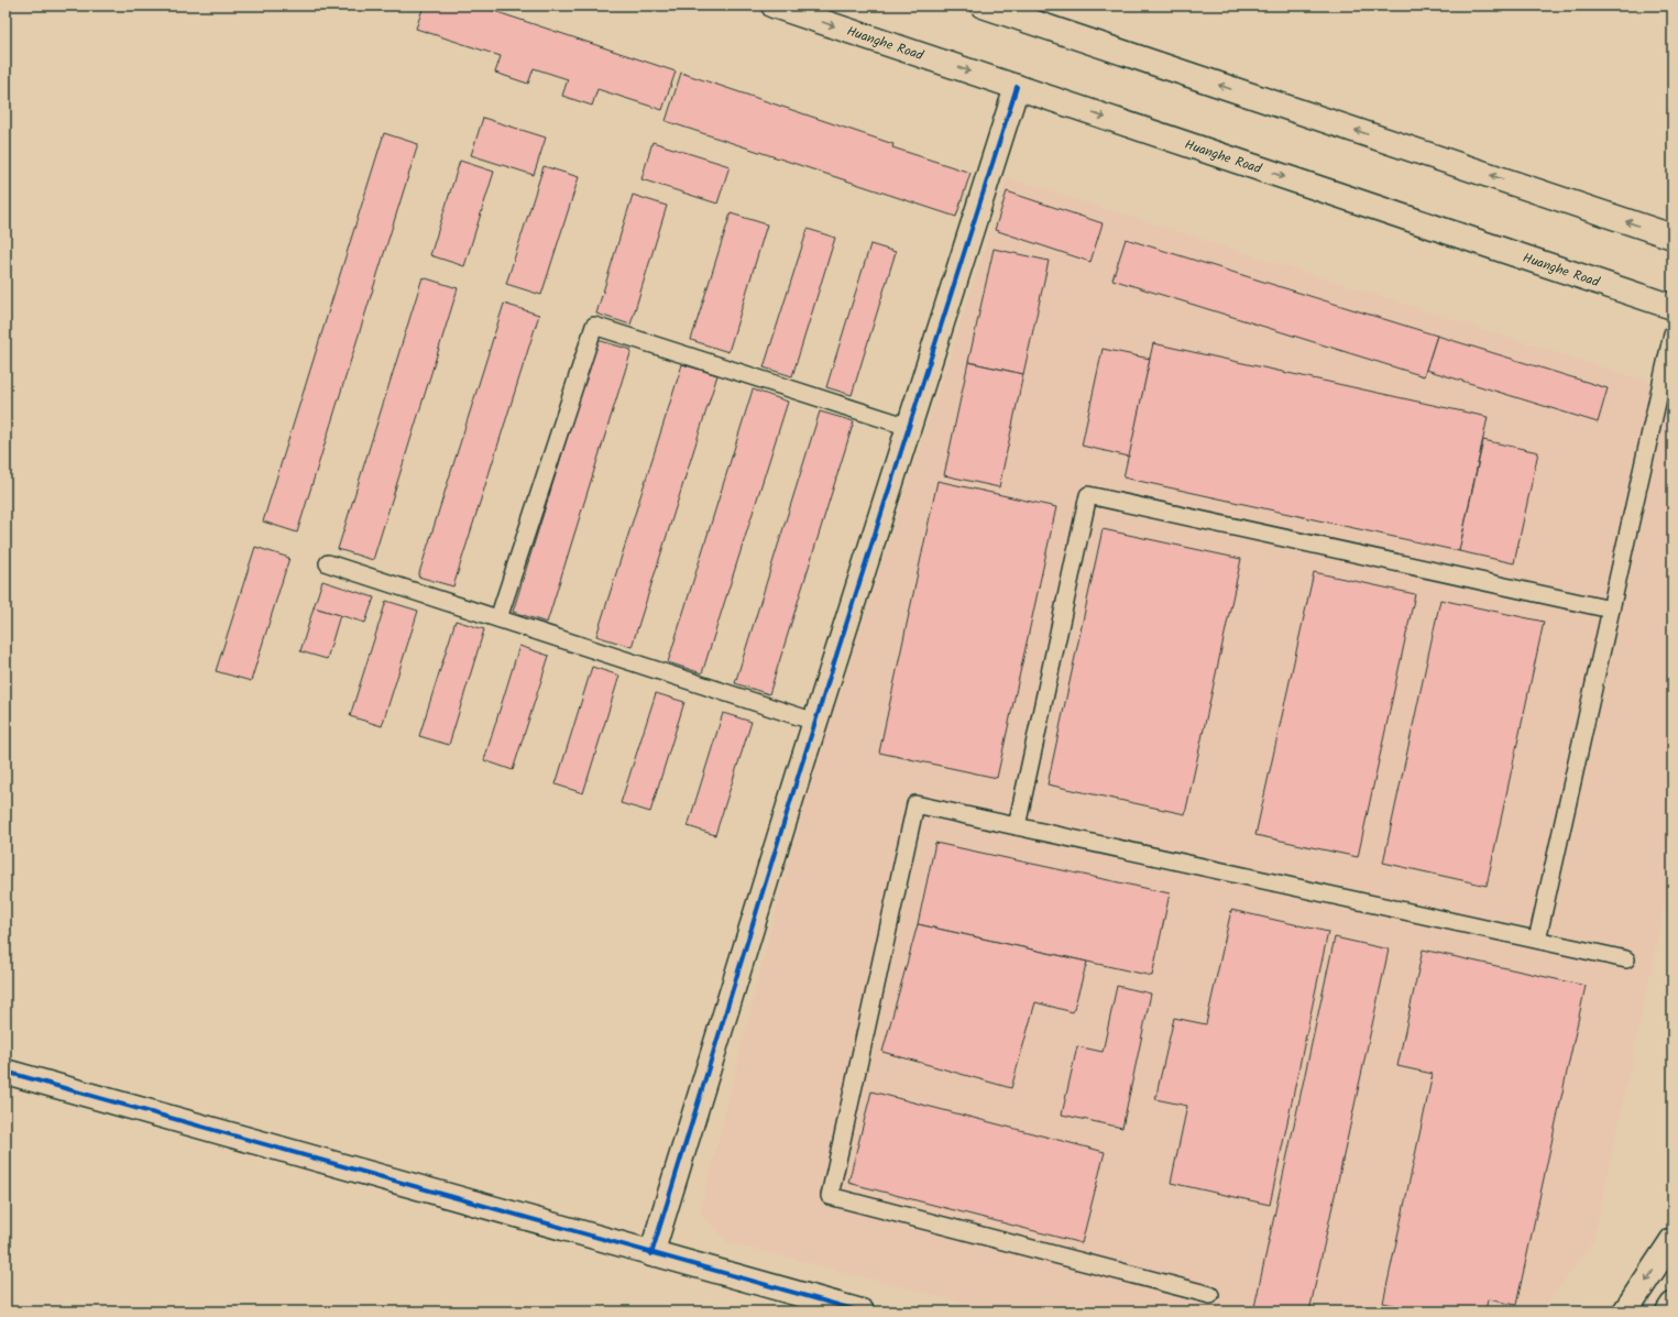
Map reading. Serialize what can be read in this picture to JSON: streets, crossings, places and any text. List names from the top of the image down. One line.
{"streets":{"street":["Huanghe Road"]}}
